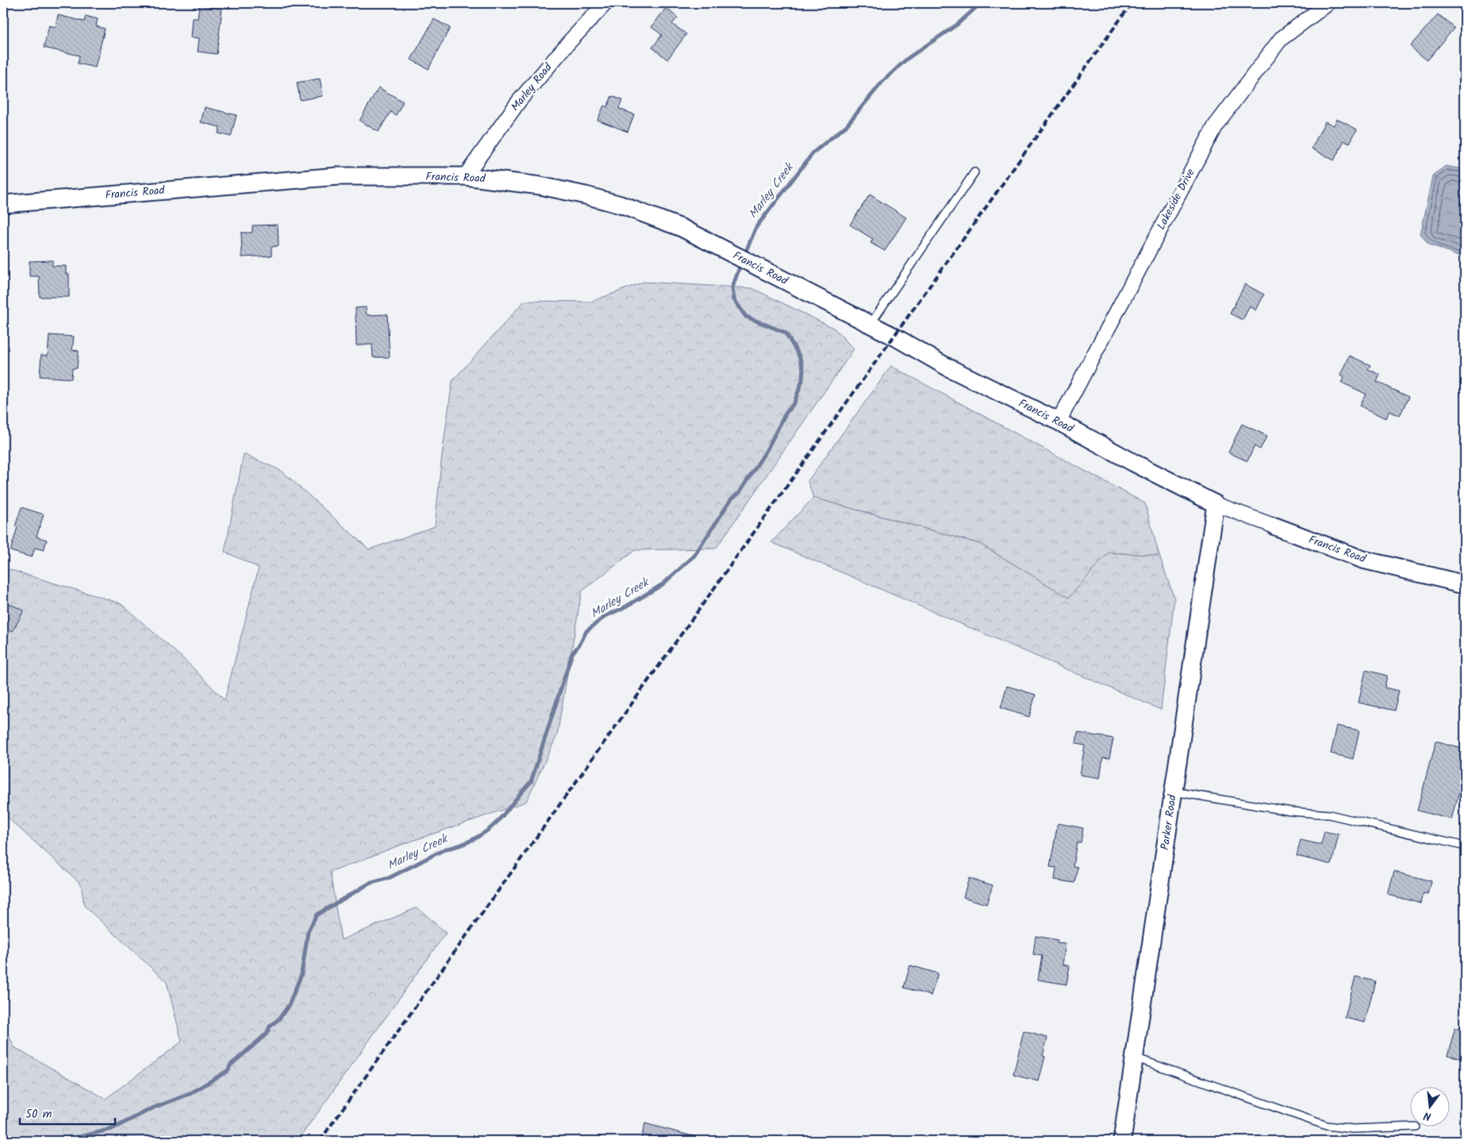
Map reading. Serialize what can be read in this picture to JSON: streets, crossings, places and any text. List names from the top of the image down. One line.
{"streets":{"street":["Marley Road","Francis Road","Lakeside Drive","Parker Road"]},"crossings":[["Marley Road","Francis Road"],["Francis Road","Lakeside Drive"],["Francis Road","Parker Road"]],"water":["Marley Creek"],"scale_bar":"50 m","north":"bottom"}
